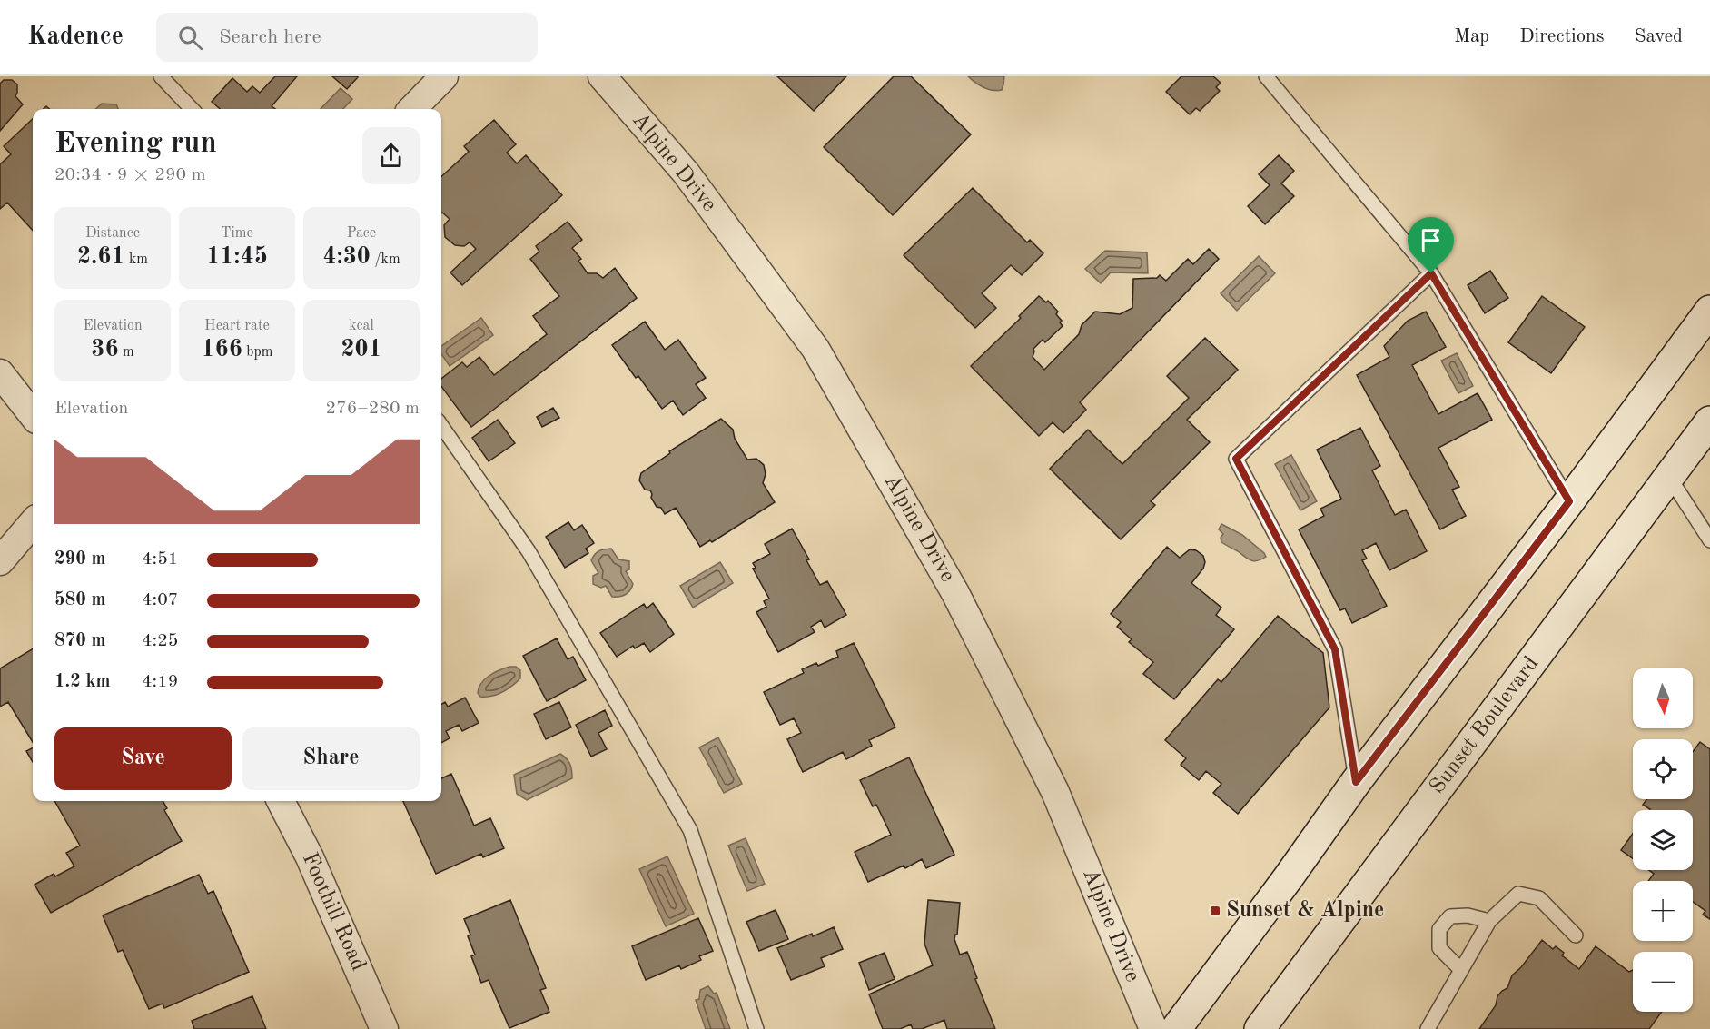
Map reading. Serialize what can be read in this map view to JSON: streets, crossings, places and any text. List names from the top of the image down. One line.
{"streets":{"main road":["Sunset Boulevard"],"street":["Alpine Drive","Foothill Road"]},"places":{"transit":["Sunset & Alpine"]},"north":"bottom","page":{"header":"Kadence","search":"Search here","nav":["Map","Directions","Saved"],"heading":["Evening run","20:34 · 9 × 290 m"],"stats":[["Distance","2.61 km"],["Time","11:45"],["Pace","4:30 /km"],["Elevation","36 m"],["Heart rate","166 bpm"],["kcal","201"]],"chart":["Elevation","276–280 m"],"list":[{"name":"290 m","note":"4:51"},{"name":"580 m","note":"4:07"},{"name":"870 m","note":"4:25"},{"name":"1.2 km","note":"4:19"}],"map_buttons":["+","−"],"buttons":["Save","Share"]}}
